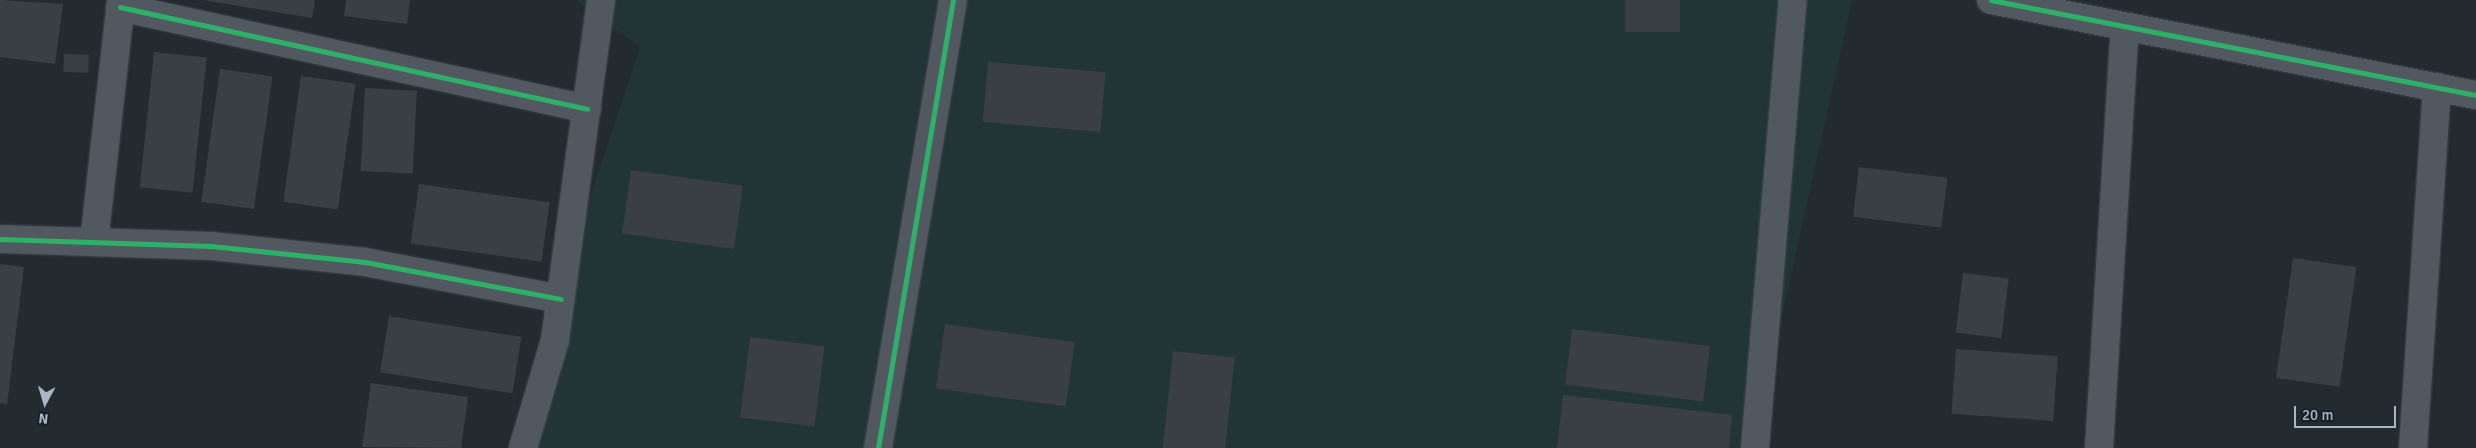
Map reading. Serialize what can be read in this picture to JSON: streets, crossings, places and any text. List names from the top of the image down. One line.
{"scale_bar":"20 m","north":"bottom"}
